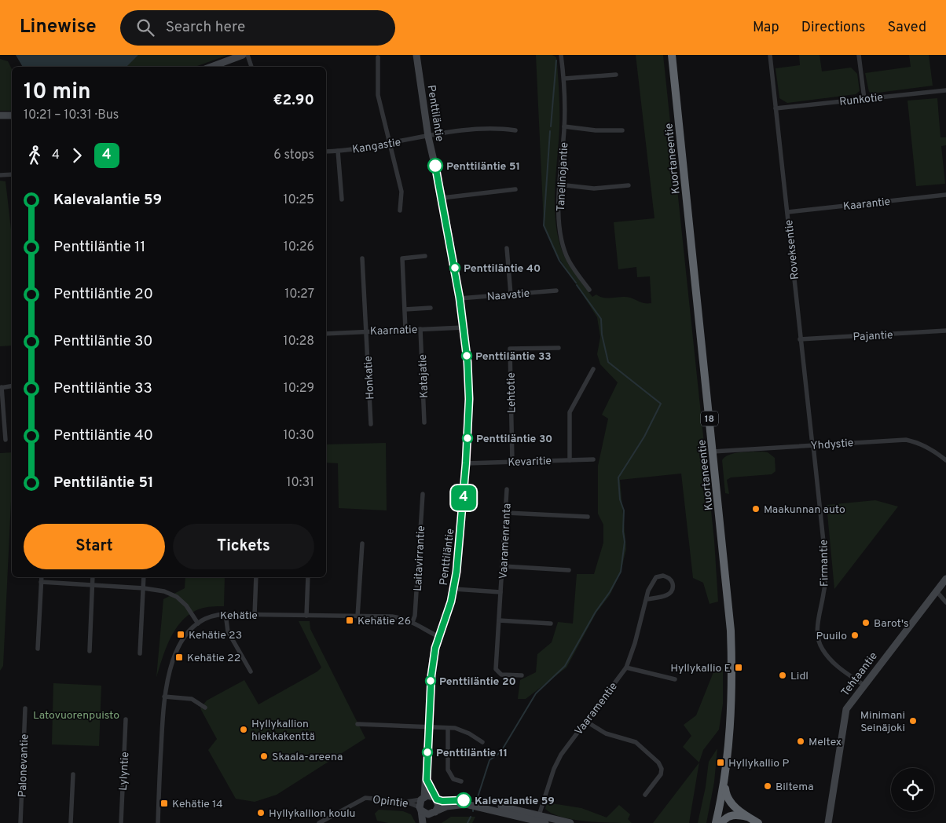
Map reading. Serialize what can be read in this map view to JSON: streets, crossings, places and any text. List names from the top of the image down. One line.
{"streets":{"highway":["Kuortaneentie","18"],"street":["Runkotie","Penttiläntie","Kangastie","Tanelinojantie","Kaarantie","Roveksentie","Naavatie","Kaarnatie","Pajantie","Katajatie","Honkatie","Lehtotie","Yhdystie","Kevaritie","Vaaramenranta","Laitavirrantie","Firmantie","Kehätie","Tehtaantie","Vaaramentie","Palonevantie","Lylyntie","Opintie"]},"crossings":[["Runkotie","Roveksentie"],["Penttiläntie","Kangastie"],["Penttiläntie","Naavatie"],["Penttiläntie","Kaarnatie"],["Penttiläntie","Kevaritie"],["Penttiläntie","Vaaramenranta"],["Penttiläntie","Kehätie"],["Penttiläntie","Opintie"],["Kuortaneentie","Yhdystie"],["Kaarantie","Roveksentie"],["Roveksentie","Pajantie"],["Roveksentie","Yhdystie"],["Roveksentie","Firmantie"],["Kaarnatie","Katajatie"],["Kaarnatie","Honkatie"],["Lehtotie","Kevaritie"],["Yhdystie","Firmantie"],["Laitavirrantie","Kehätie"],["Firmantie","Tehtaantie"]],"parks":["Latovuorenpuisto"],"places":{"other":["Penttiläntie 51","Penttiläntie 40","Penttiläntie 33","Penttiläntie 30","Maakunnan auto","Barot's","Puuilo","Lidl","Penttiläntie 20","Minimani Seinäjoki","Hyllykallion hiekkakenttä","Meltex","Penttiläntie 11","Skaala-areena","Biltema","Kalevalantie 59","Hyllykallion koulu"],"transit":["Kehätie 26","Kehätie 23","Kehätie 22","Hyllykallio E","Hyllykallio P","Kehätie 14"]},"lines":["bus line 4"],"page":{"header":"Linewise","search":"Search here","nav":["Map","Directions","Saved"],"on_map":"4","heading":["10 min","10:21 – 10:31 · Bus","€2.90"],"legs":["4","4","6 stops"],"list":[{"name":"Kalevalantie 59","value":"10:25"},{"name":"Penttiläntie 11","value":"10:26"},{"name":"Penttiläntie 20","value":"10:27"},{"name":"Penttiläntie 30","value":"10:28"},{"name":"Penttiläntie 33","value":"10:29"},{"name":"Penttiläntie 40","value":"10:30"},{"name":"Penttiläntie 51","value":"10:31"}],"buttons":["Start","Tickets"]}}
